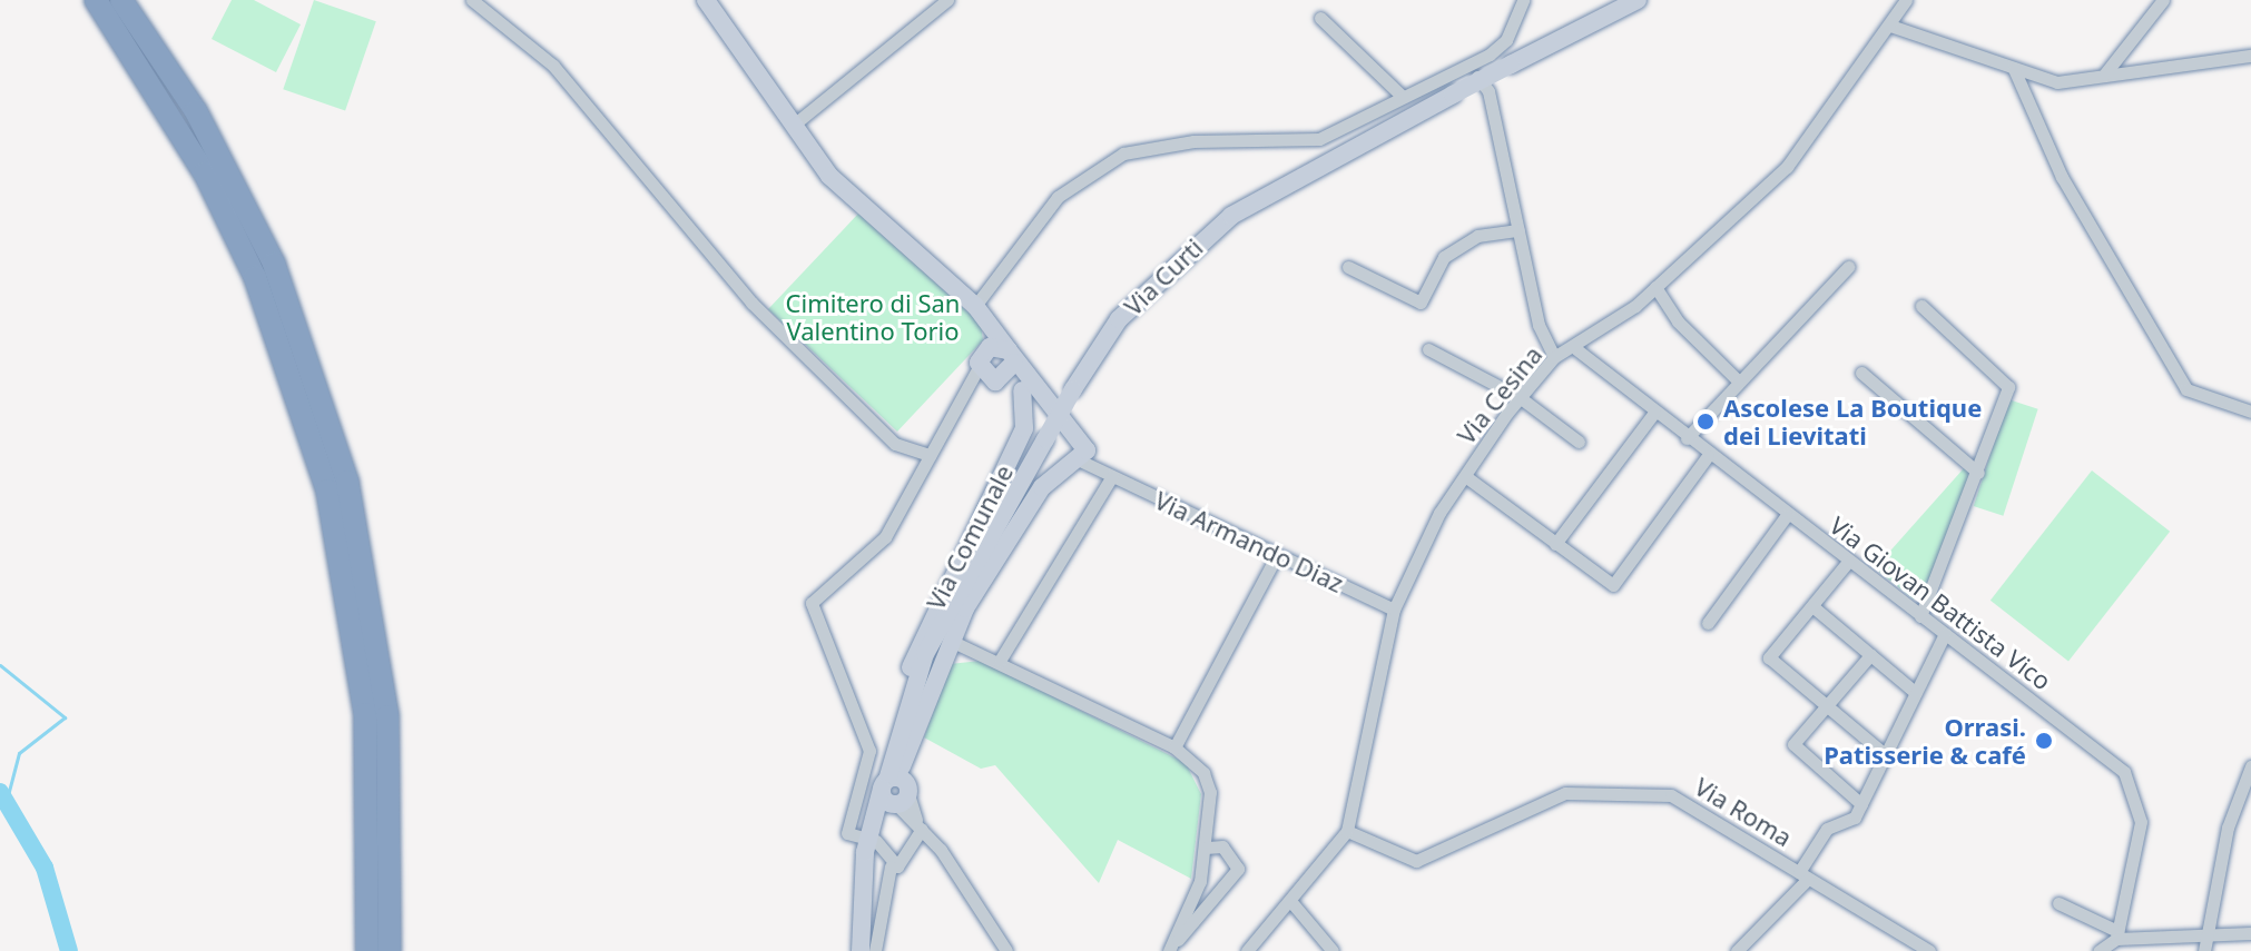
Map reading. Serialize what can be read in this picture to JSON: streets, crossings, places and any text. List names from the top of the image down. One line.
{"streets":{"street":["Via Curti","Via Cesina","Via Comunale","Via Armando Diaz","Via Giovan Battista Vico","Via Roma"]},"crossings":[["Via Curti","Via Comunale"],["Via Cesina","Via Armando Diaz"],["Via Cesina","Via Giovan Battista Vico"],["Via Cesina","Via Roma"]],"parks":["Cimitero di San Valentino Torio"],"places":["Ascolese La Boutique dei Lievitati","Orrasi. Patisserie & café"]}
